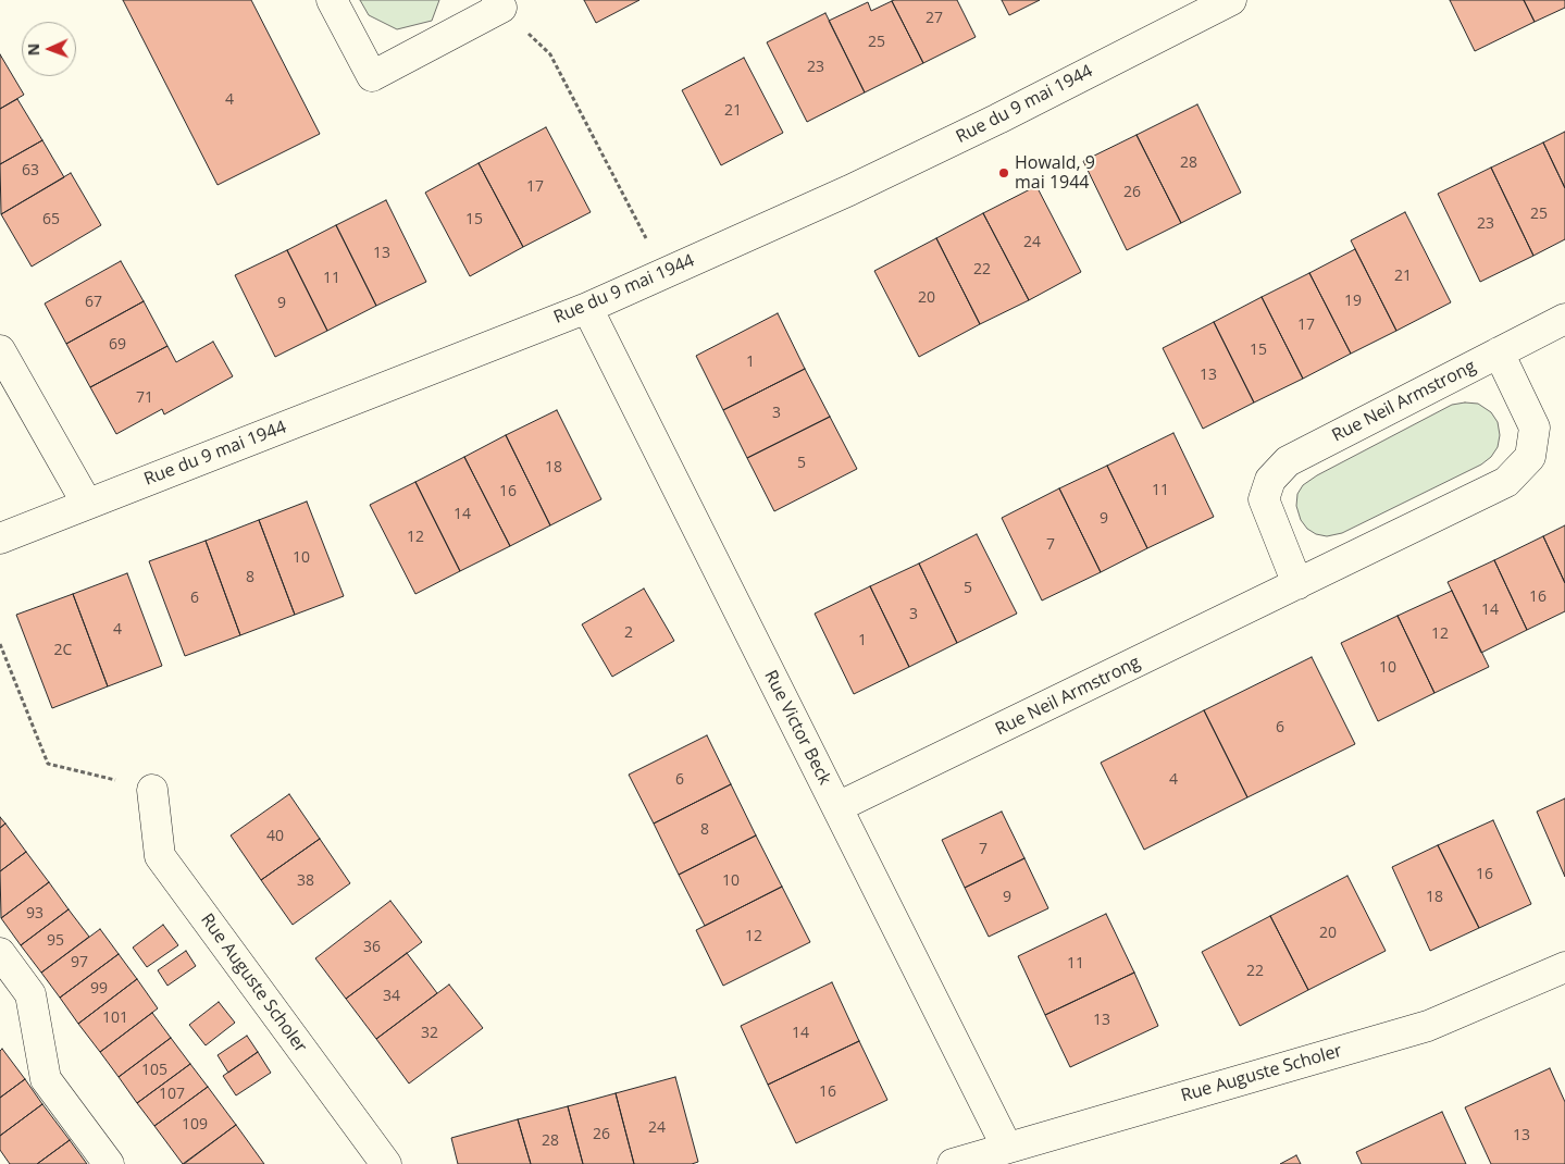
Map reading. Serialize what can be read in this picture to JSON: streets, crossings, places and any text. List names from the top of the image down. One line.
{"streets":{"street":["Rue du 9 mai 1944","Rue Neil Armstrong","Rue Victor Beck","Rue Auguste Scholer"]},"crossings":[["Rue du 9 mai 1944","Rue Victor Beck"],["Rue Neil Armstrong","Rue Victor Beck"],["Rue Victor Beck","Rue Auguste Scholer"]],"places":["Howald, 9 mai 1944"],"house_numbers":["27","25","23","4","21","28","63","17","26","25","65","15","23","24","13","22","21","11","20","19","67","9","17","69","15","1","13","71","3","5","18","11","16","14","9","12","7","10","8","5","16","6","14","3","4","2","12","1","2C","10","6","6","4","8","40","7","16","38","10","9","18","93","20","12","95","36","97","11","22","99","34","101","13","32","14","105","16","107","109","24","26","13","28"],"north":"left"}
